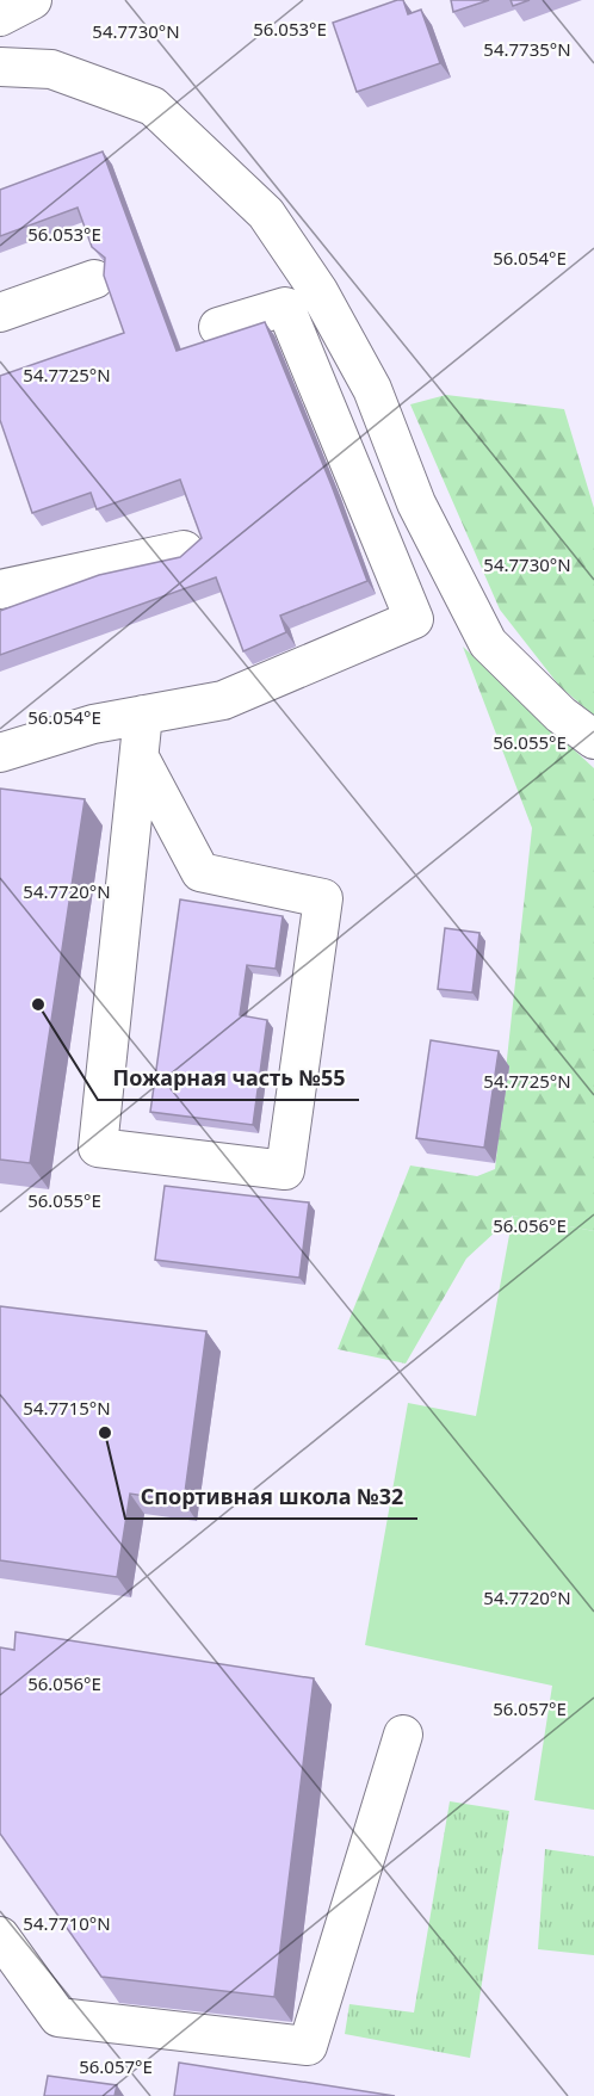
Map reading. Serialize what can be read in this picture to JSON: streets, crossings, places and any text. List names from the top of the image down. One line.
{"places":["Пожарная часть №55","Спортивная школа №32"],"coordinates":["56.053°E","54.7730°N","54.7735°N","56.054°E","54.7725°N","56.055°E","54.7720°N","56.056°E","54.7715°N","56.057°E","54.7710°N"]}
